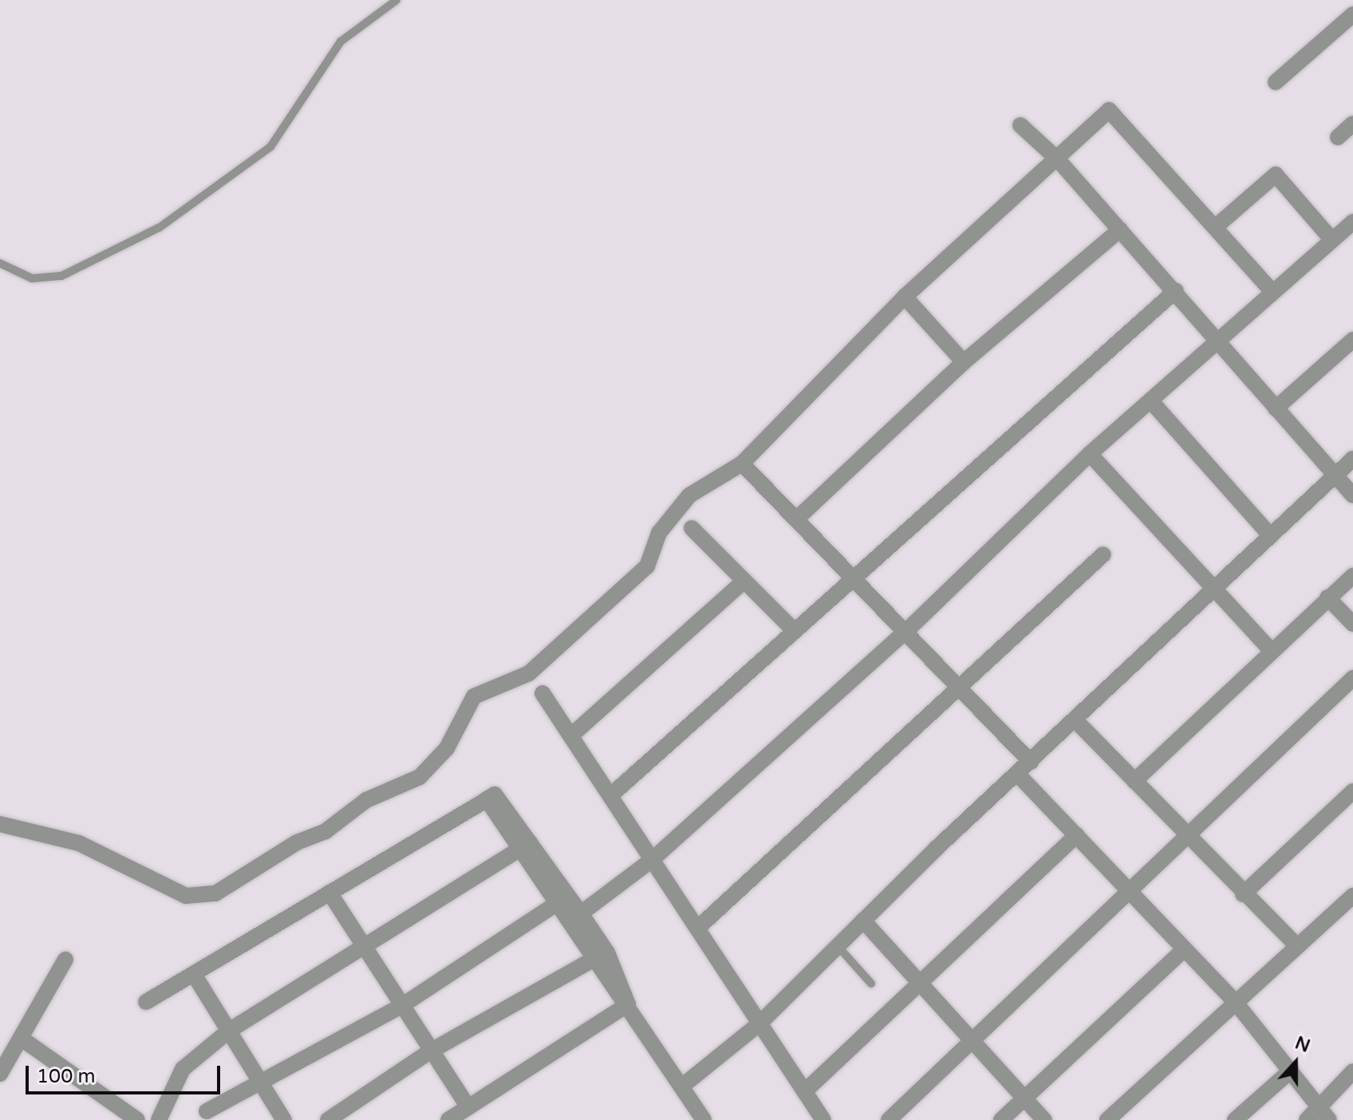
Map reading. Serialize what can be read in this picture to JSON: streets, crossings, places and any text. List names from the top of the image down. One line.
{"scale_bar":"100 m","north":"top"}
